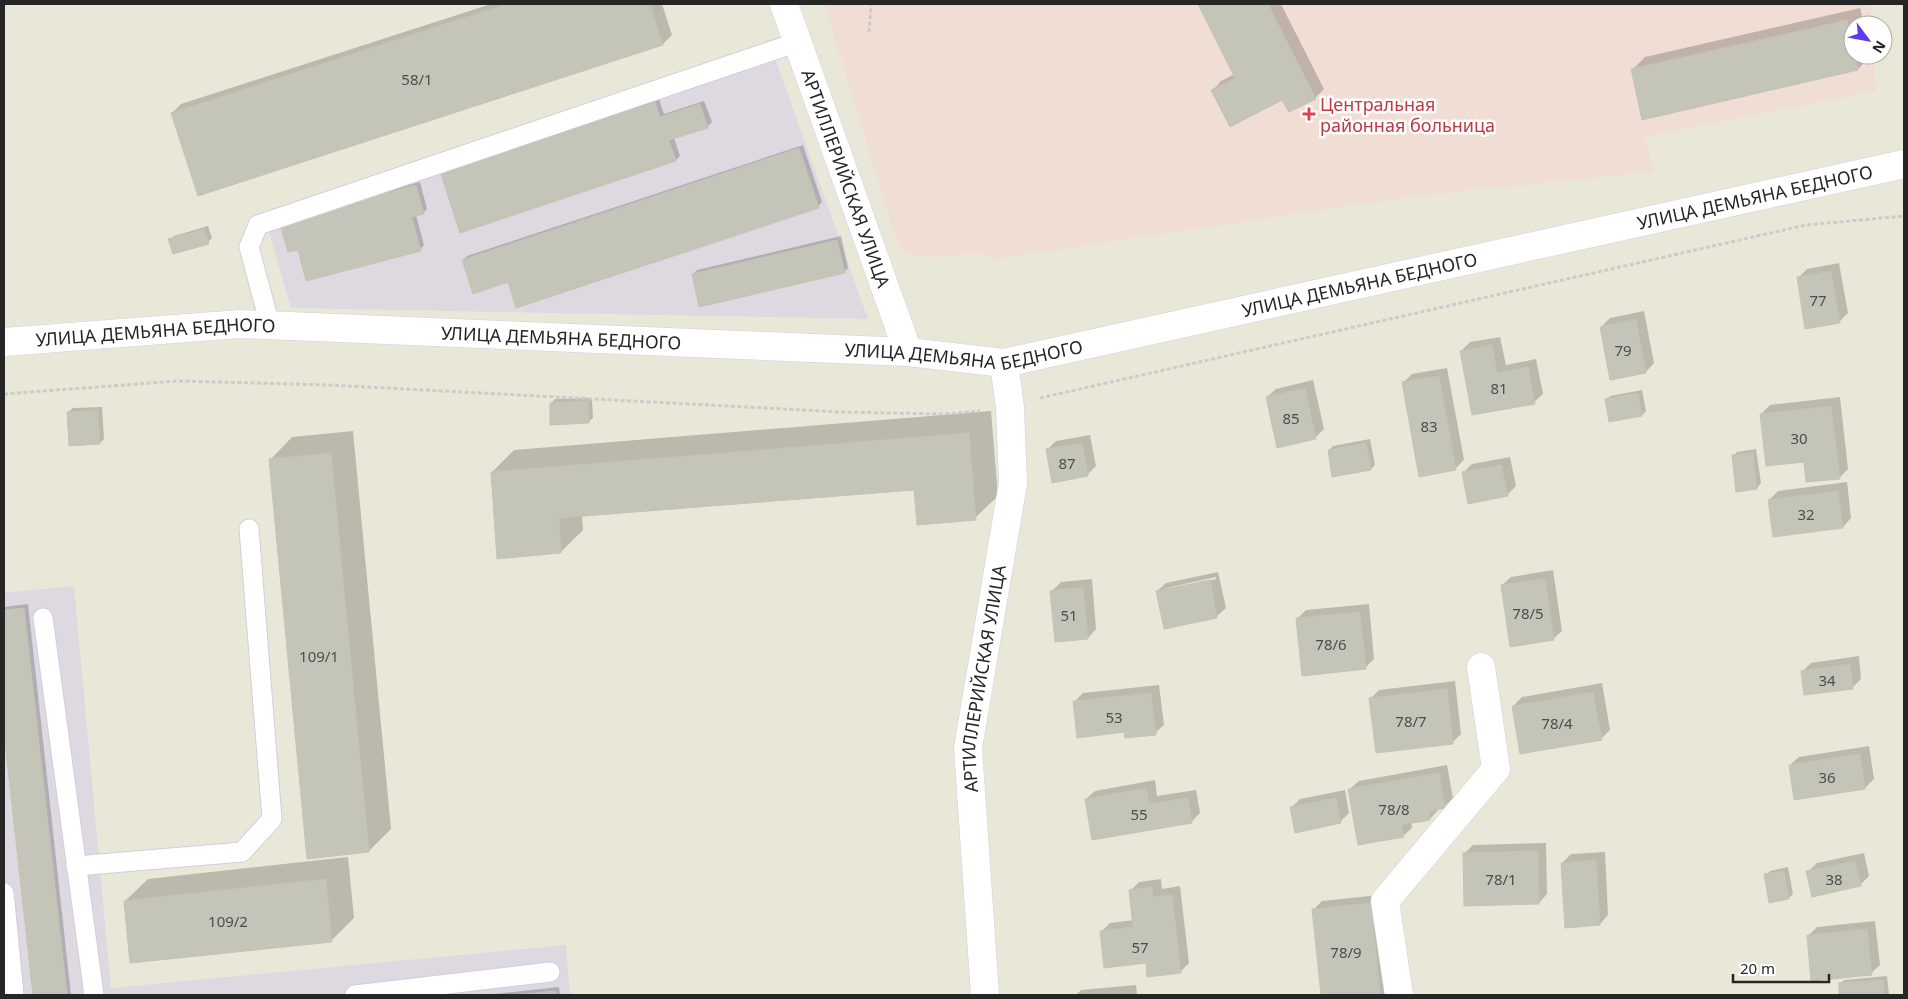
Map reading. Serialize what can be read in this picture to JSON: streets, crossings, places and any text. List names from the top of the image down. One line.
{"streets":{"street":["АРТИЛЛЕРИЙСКАЯ УЛИЦА","УЛИЦА ДЕМЬЯНА БЕДНОГО"]},"crossings":[["АРТИЛЛЕРИЙСКАЯ УЛИЦА","УЛИЦА ДЕМЬЯНА БЕДНОГО"]],"places":{"health":["Центральная районная больница"]},"house_numbers":["58/1","77","79","81","85","83","30","87","32","78/5","51","78/6","109/1","34","53","78/7","78/4","36","78/8","55","78/1","38","109/2","57","78/9"],"scale_bar":"20 m","north":"bottom right"}
